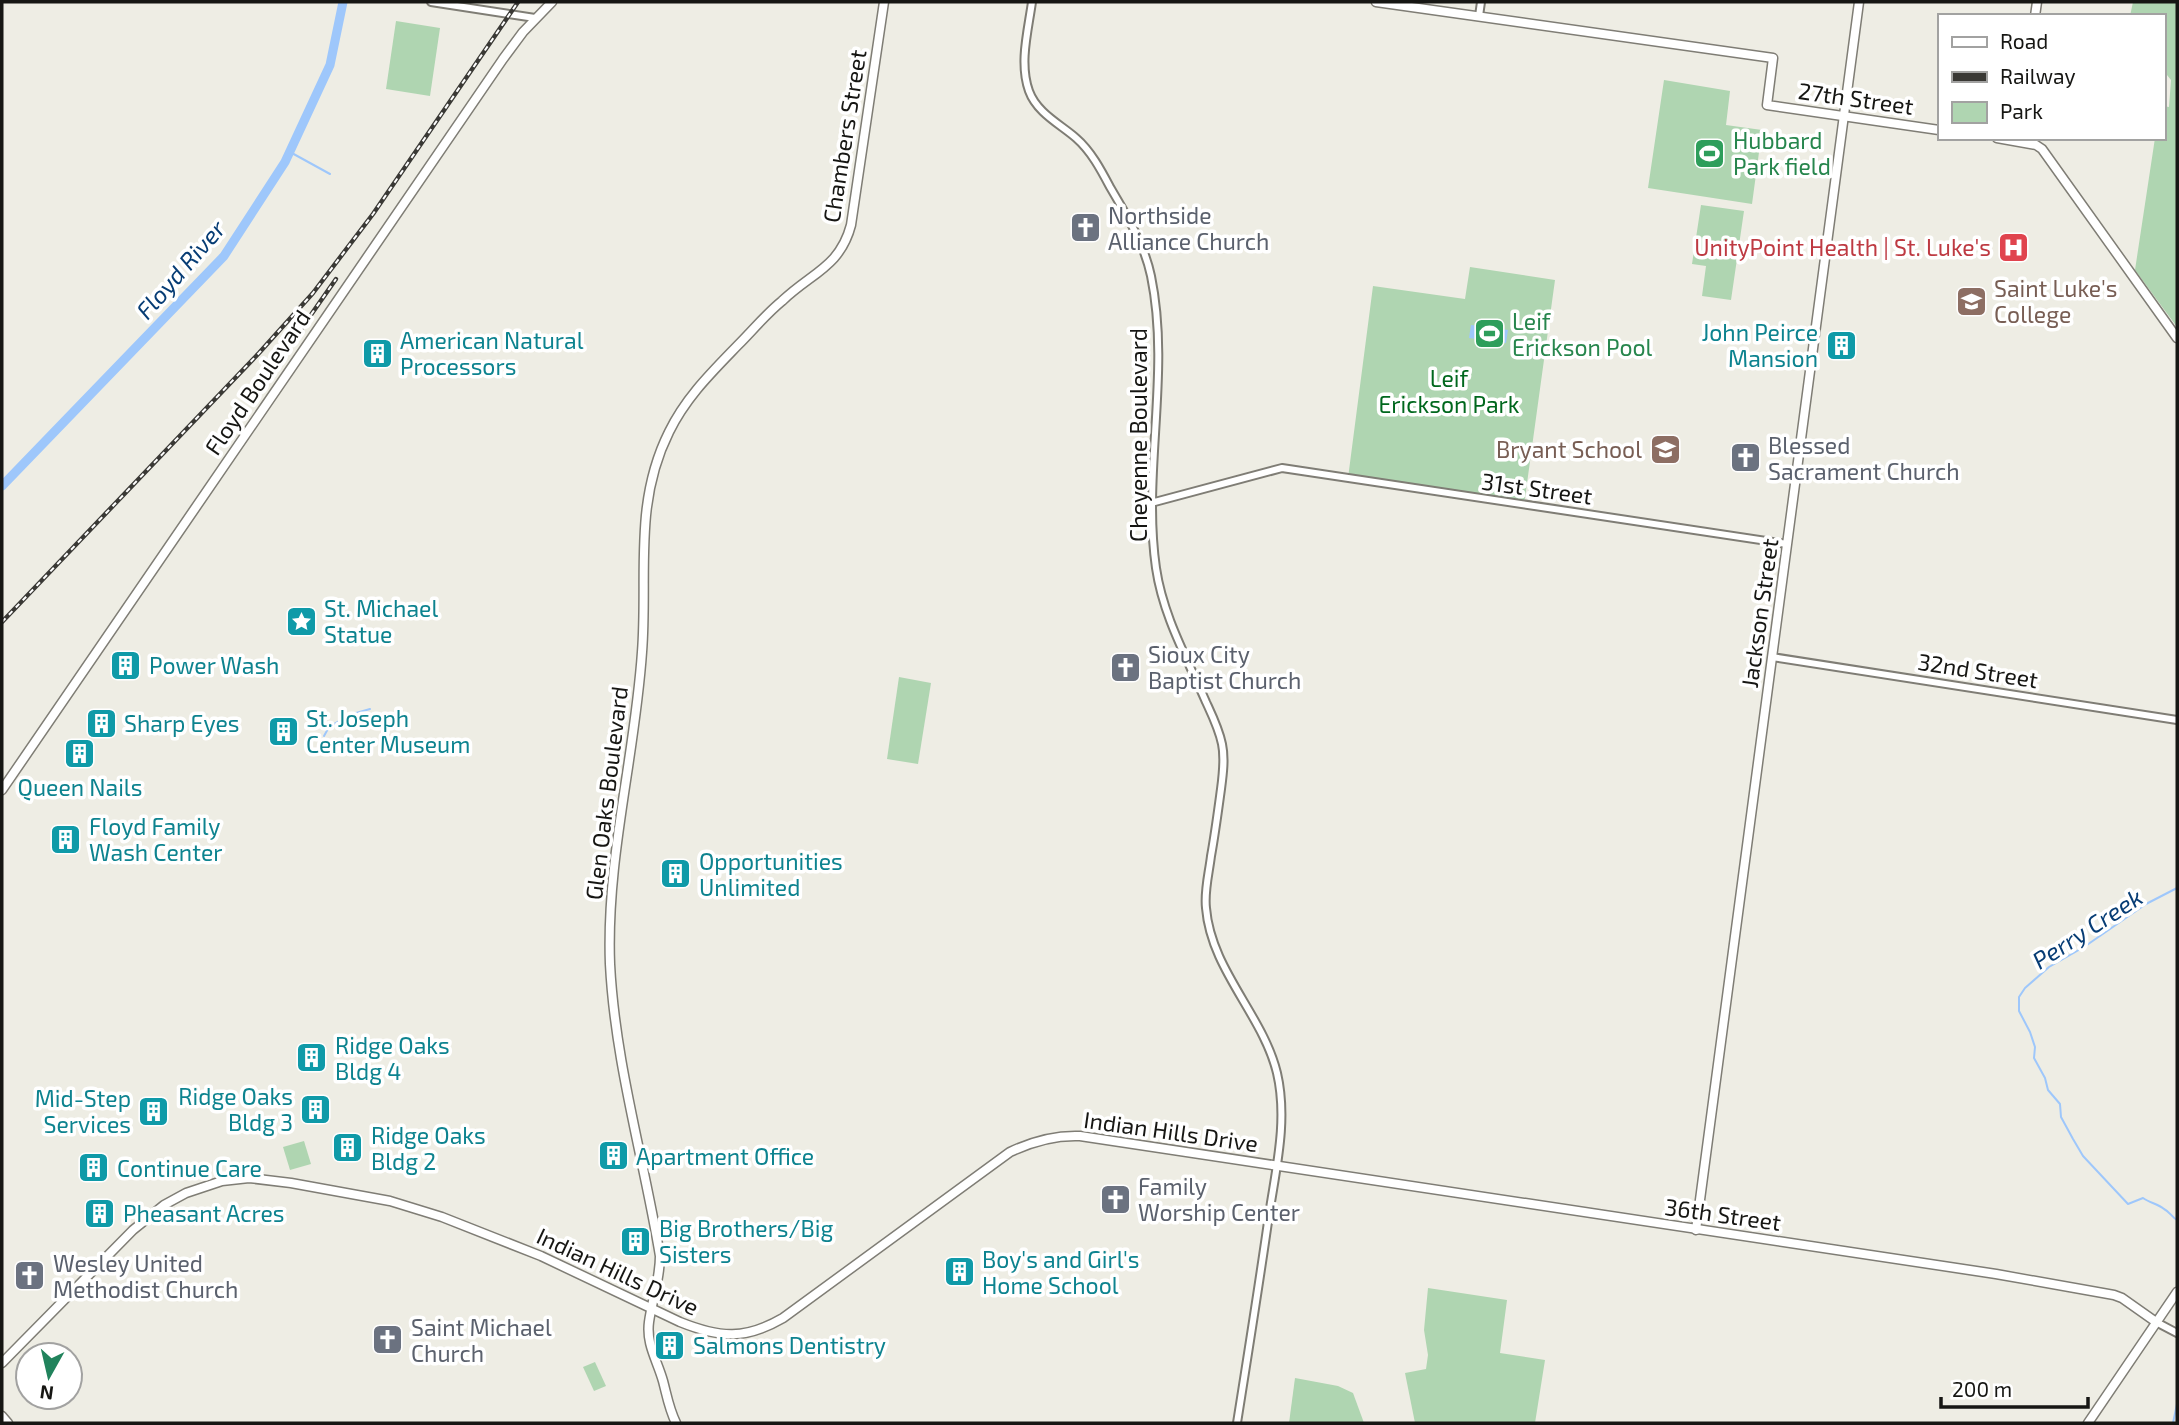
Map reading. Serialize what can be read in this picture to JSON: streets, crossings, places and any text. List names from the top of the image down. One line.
{"streets":{"main road":["27th Street","Chambers Street","Floyd Boulevard","Jackson Street","Glen Oaks Boulevard","Indian Hills Drive","36th Street"],"street":["Cheyenne Boulevard","31st Street","32nd Street"]},"crossings":[["27th Street","Jackson Street"],["Chambers Street","Glen Oaks Boulevard"],["Cheyenne Boulevard","31st Street"],["Cheyenne Boulevard","Indian Hills Drive"],["Cheyenne Boulevard","36th Street"],["31st Street","Jackson Street"],["Jackson Street","32nd Street"],["Jackson Street","36th Street"],["Glen Oaks Boulevard","Indian Hills Drive"],["Indian Hills Drive","36th Street"]],"water":["Floyd River","Perry Creek"],"parks":["Leif Erickson Park"],"places":{"sports":["Hubbard Park field","Leif Erickson Pool"],"church":["Northside Alliance Church","Blessed Sacrament Church","Sioux City Baptist Church","Family Worship Center","Wesley United Methodist Church","Saint Michael Church"],"hospital":["UnityPoint Health | St. Luke's"],"school or university":["Saint Luke's College","Bryant School"],"building":["John Peirce Mansion","American Natural Processors","Power Wash","Sharp Eyes","St. Joseph Center Museum","Queen Nails","Floyd Family Wash Center","Opportunities Unlimited","Ridge Oaks Bldg 4","Ridge Oaks Bldg 3","Mid-Step Services","Ridge Oaks Bldg 2","Apartment Office","Continue Care","Pheasant Acres","Big Brothers/Big Sisters","Boy's and Girl's Home School","Salmons Dentistry"],"place":["St. Michael Statue"]},"legend":["Road","Railway","Park"],"scale_bar":"200 m","north":"bottom"}
